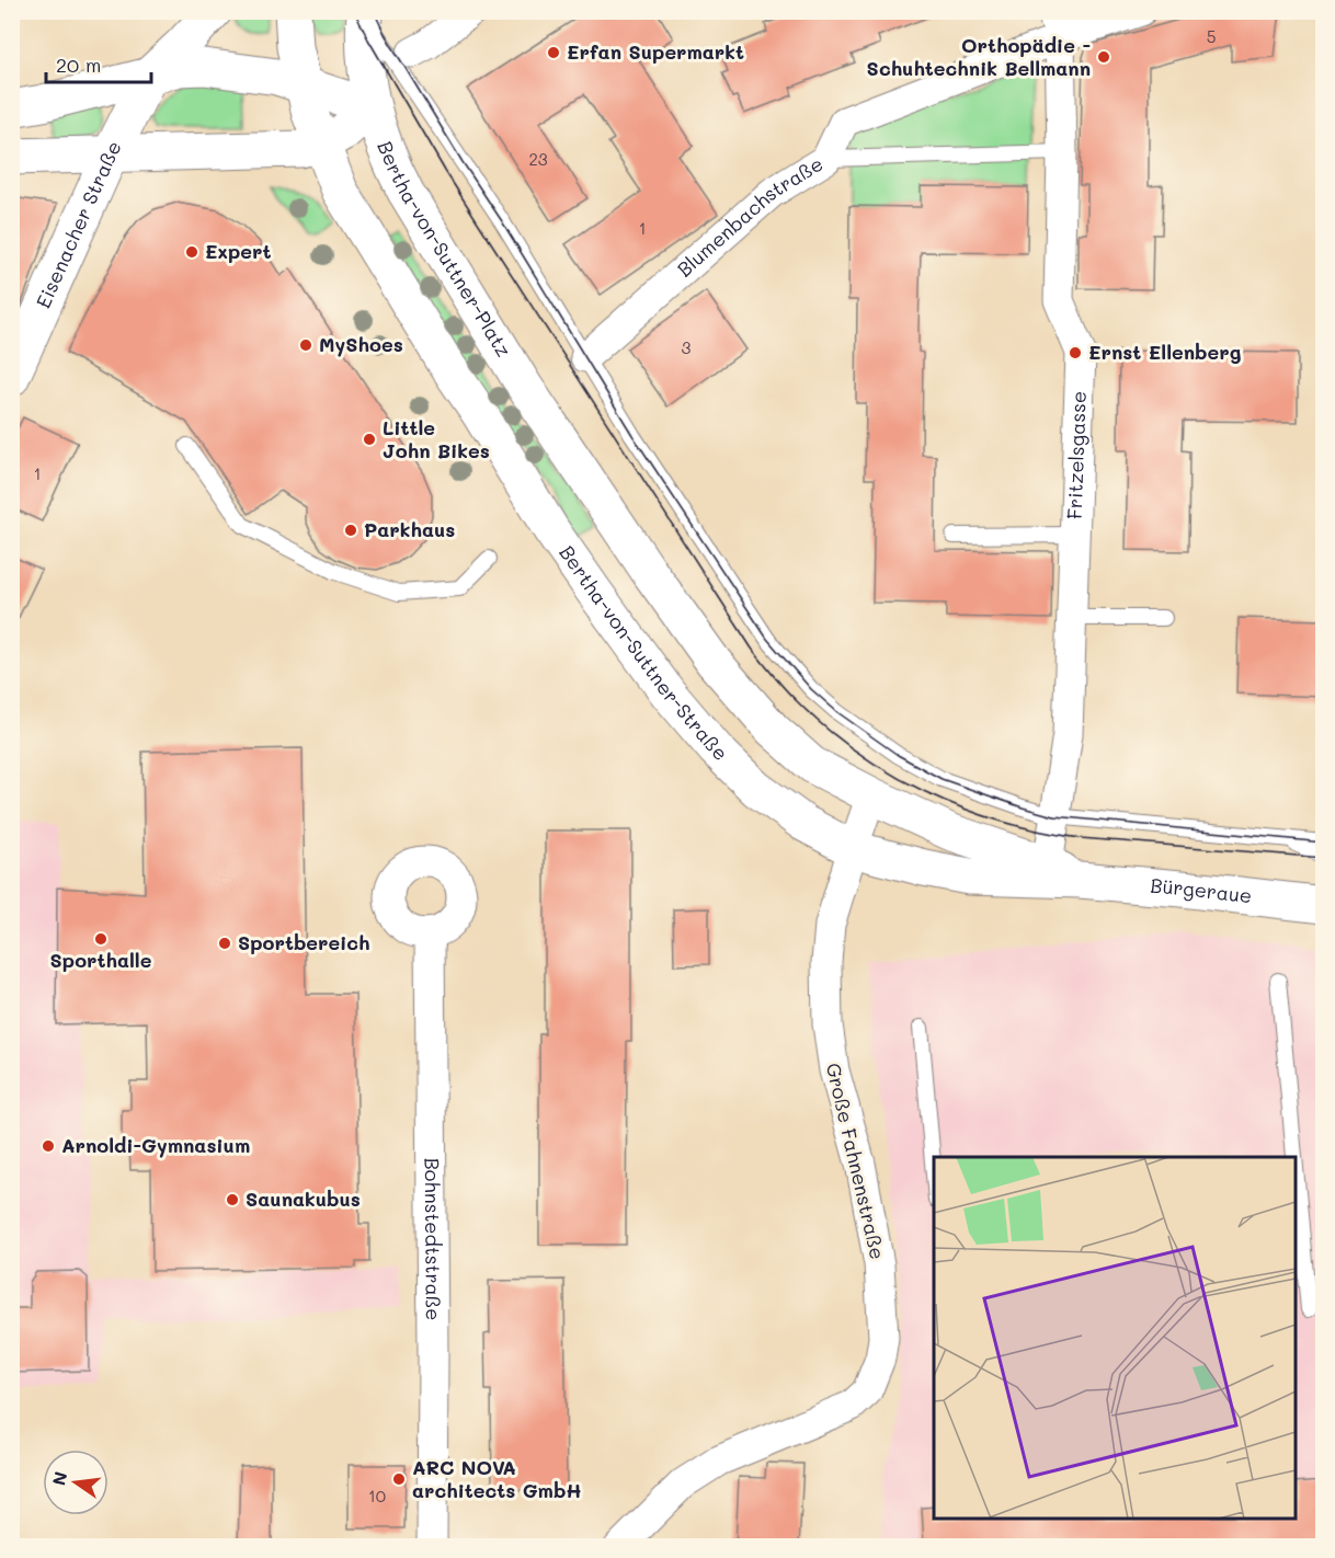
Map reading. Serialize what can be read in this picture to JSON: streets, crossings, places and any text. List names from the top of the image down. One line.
{"streets":{"main road":["Eisenacher Straße","Bertha-von-Suttner-Platz","Bertha-von-Suttner-Straße","Bürgeraue"],"street":["Blumenbachstraße","Fritzelsgasse","Große Fahnenstraße","Bohnstedtstraße"]},"crossings":[["Blumenbachstraße","Fritzelsgasse"],["Bertha-von-Suttner-Platz","Bürgeraue"],["Bertha-von-Suttner-Platz","Große Fahnenstraße"],["Fritzelsgasse","Bürgeraue"],["Bertha-von-Suttner-Straße","Bürgeraue"],["Bertha-von-Suttner-Straße","Große Fahnenstraße"],["Bürgeraue","Große Fahnenstraße"]],"places":["Erfan Supermarkt","Orthopädie - Schuhtechnik Bellmann","Expert","MyShoes","Ernst Ellenberg","Little John Bikes","Parkhaus","Sporthalle","Sportbereich","Arnoldi-Gymnasium","Saunakubus","ARC NOVA architects GmbH"],"house_numbers":["5","23","1","3","1","10"],"scale_bar":"20 m","north":"left"}
